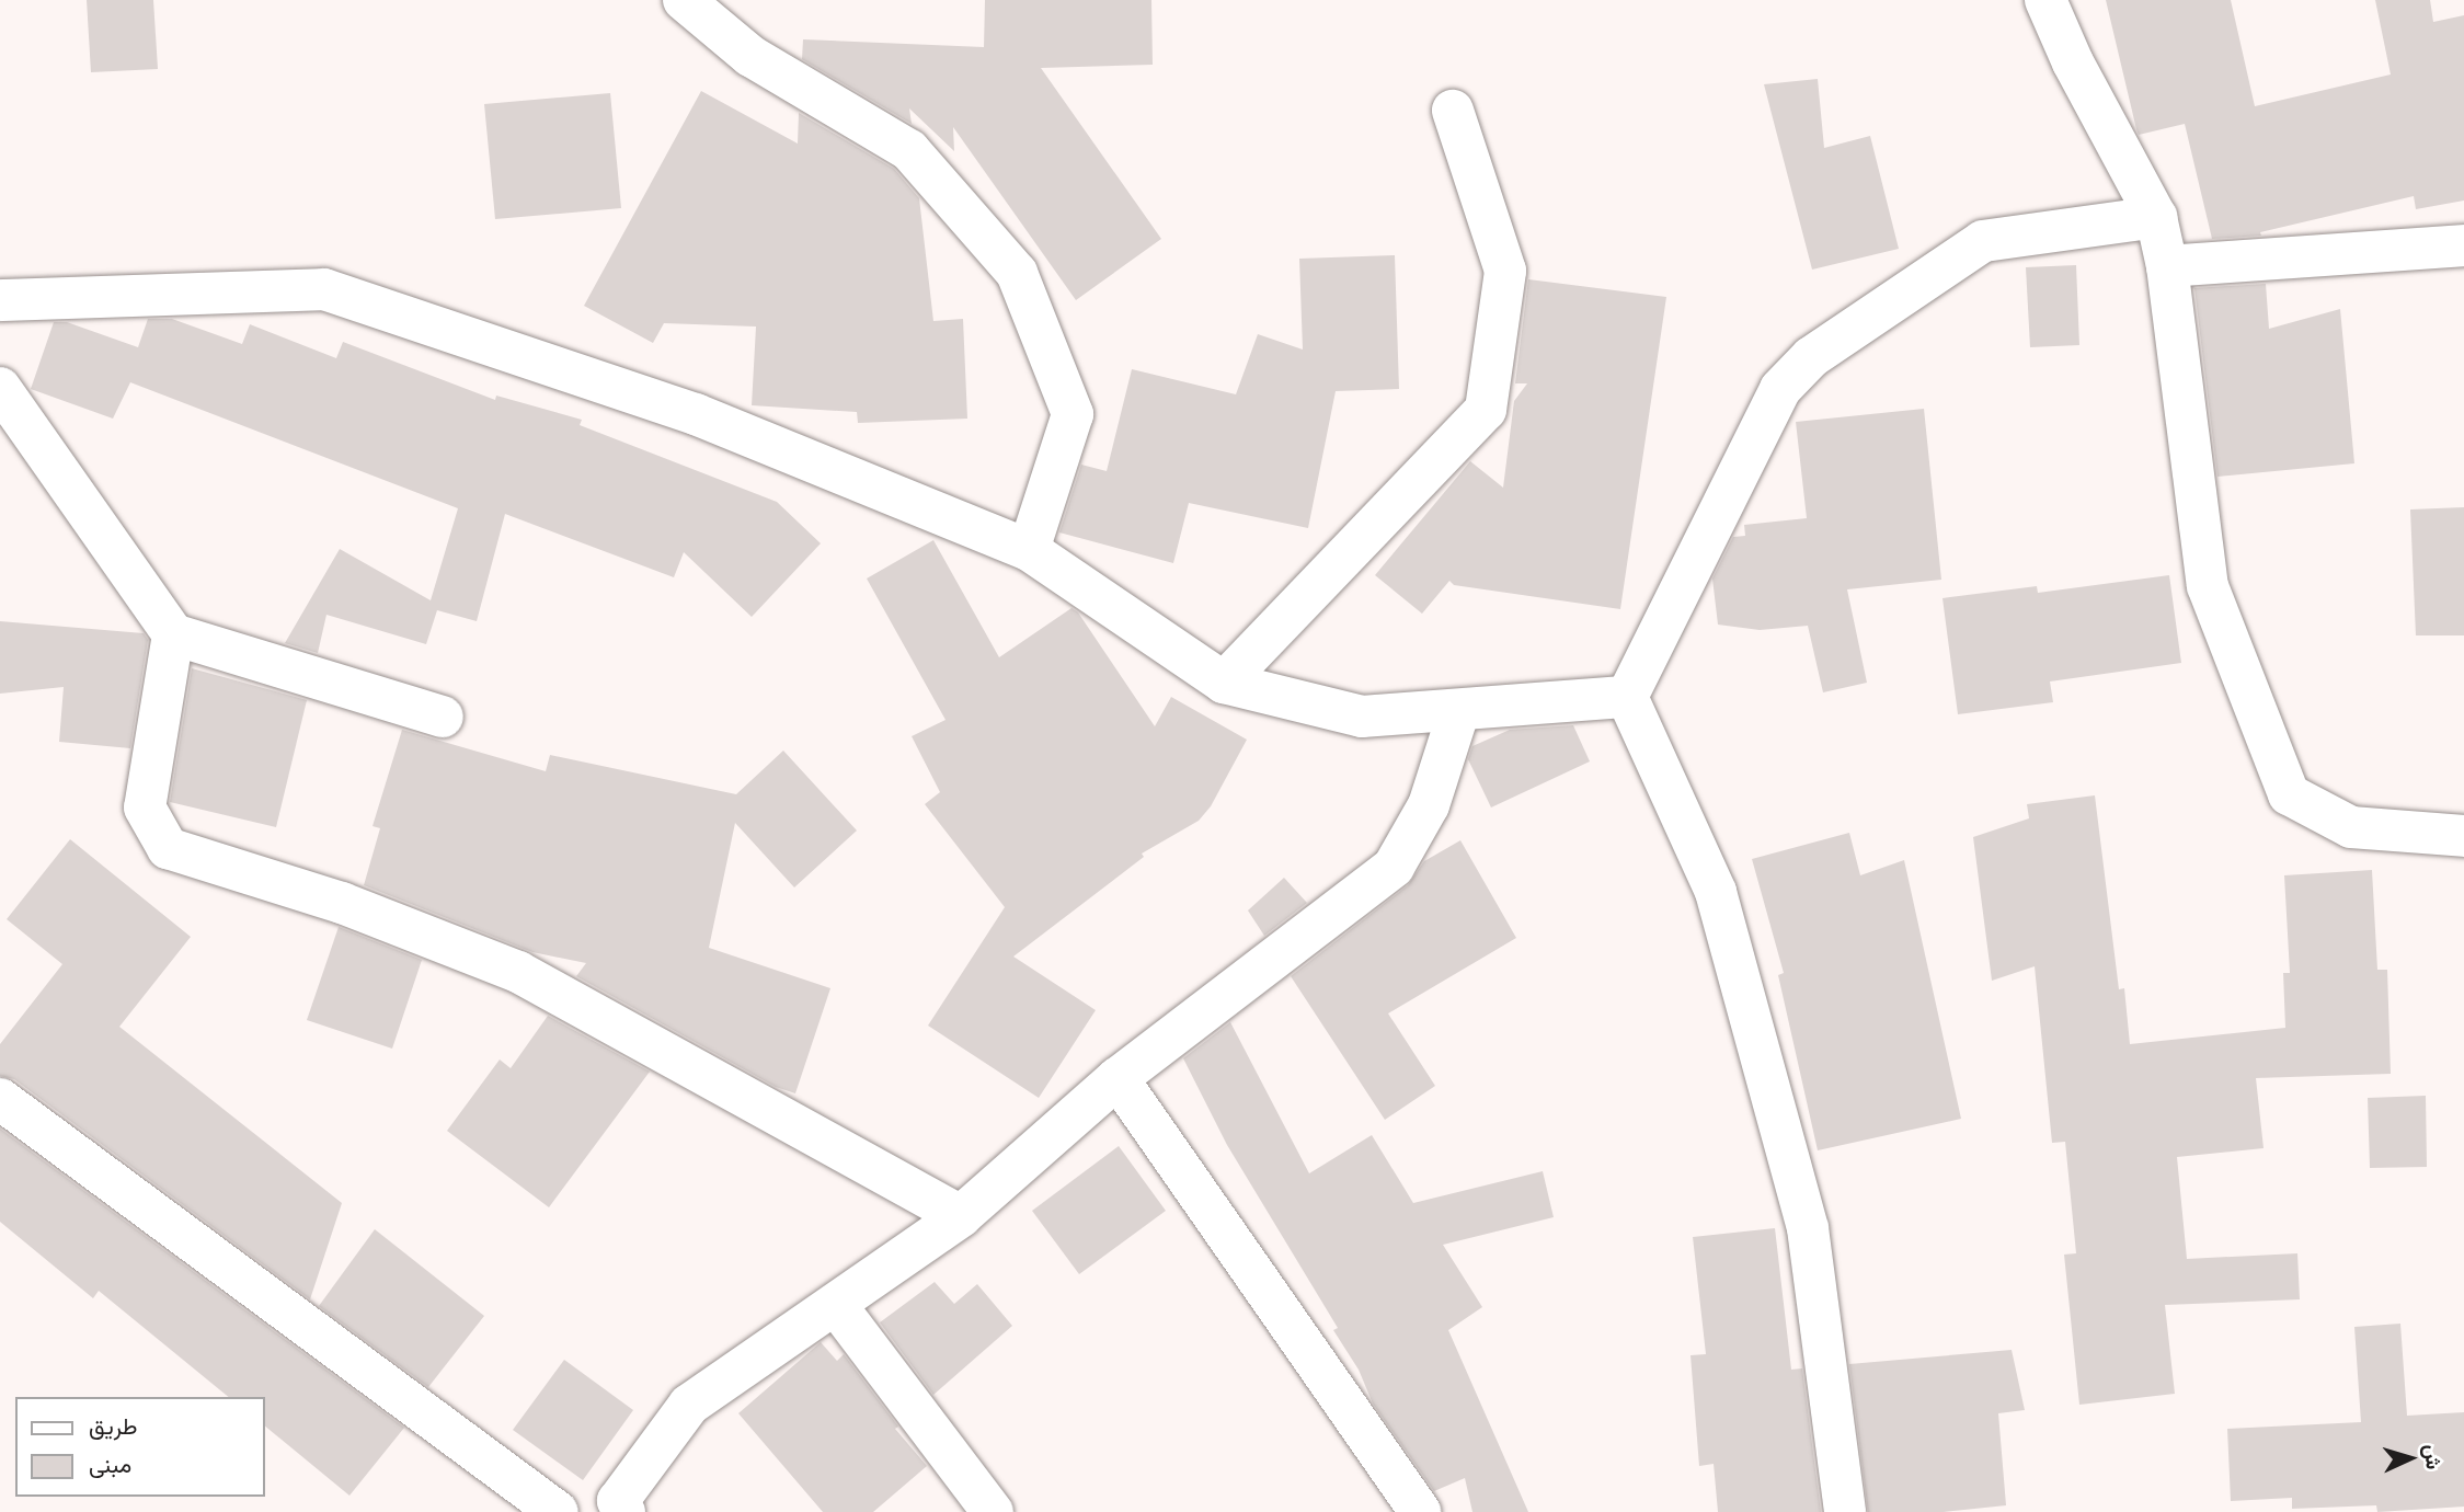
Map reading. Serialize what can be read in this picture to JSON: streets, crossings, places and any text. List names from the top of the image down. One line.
{"legend":["طريق","مبنى"],"north":"right"}
